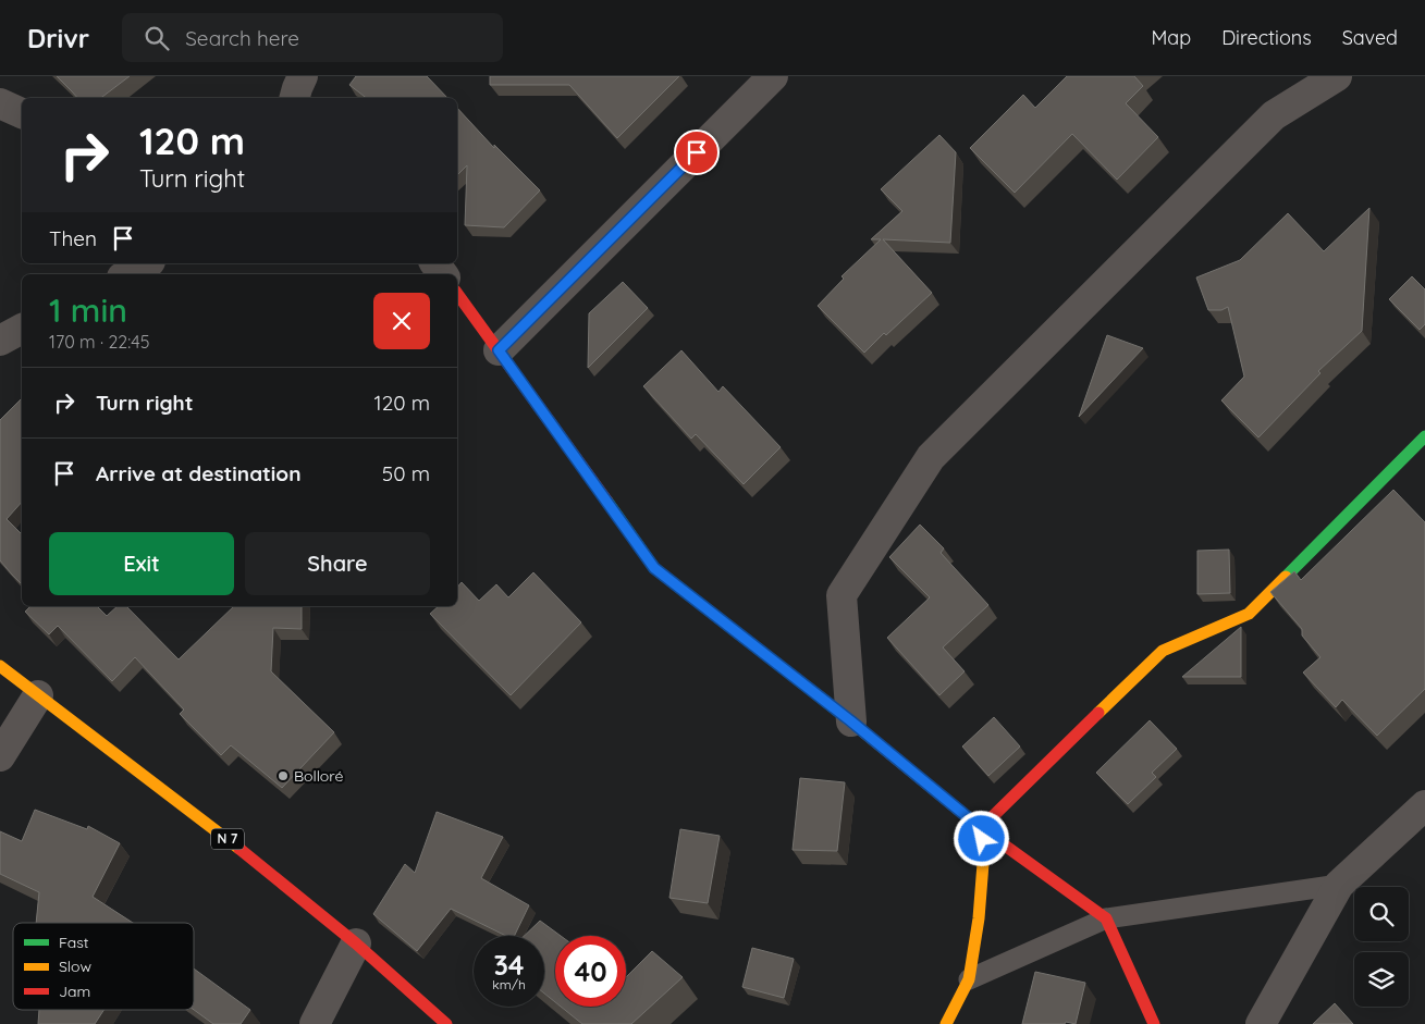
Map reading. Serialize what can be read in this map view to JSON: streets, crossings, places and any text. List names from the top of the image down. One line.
{"streets":{"main road":["N 7"]},"places":["Bolloré"],"legend":["Fast","Slow","Jam"],"page":{"header":"Drivr","search":"Search here","nav":["Map","Directions","Saved"],"turn":["120 m","Turn right"],"then":"Then","heading":["1 min","170 m · 22:45"],"list":[{"name":"Turn right","value":"120 m"},{"name":"Arrive at destination","value":"50 m"}],"buttons":["Exit","Share"],"speed":"34 km/h","limit":"40"}}
